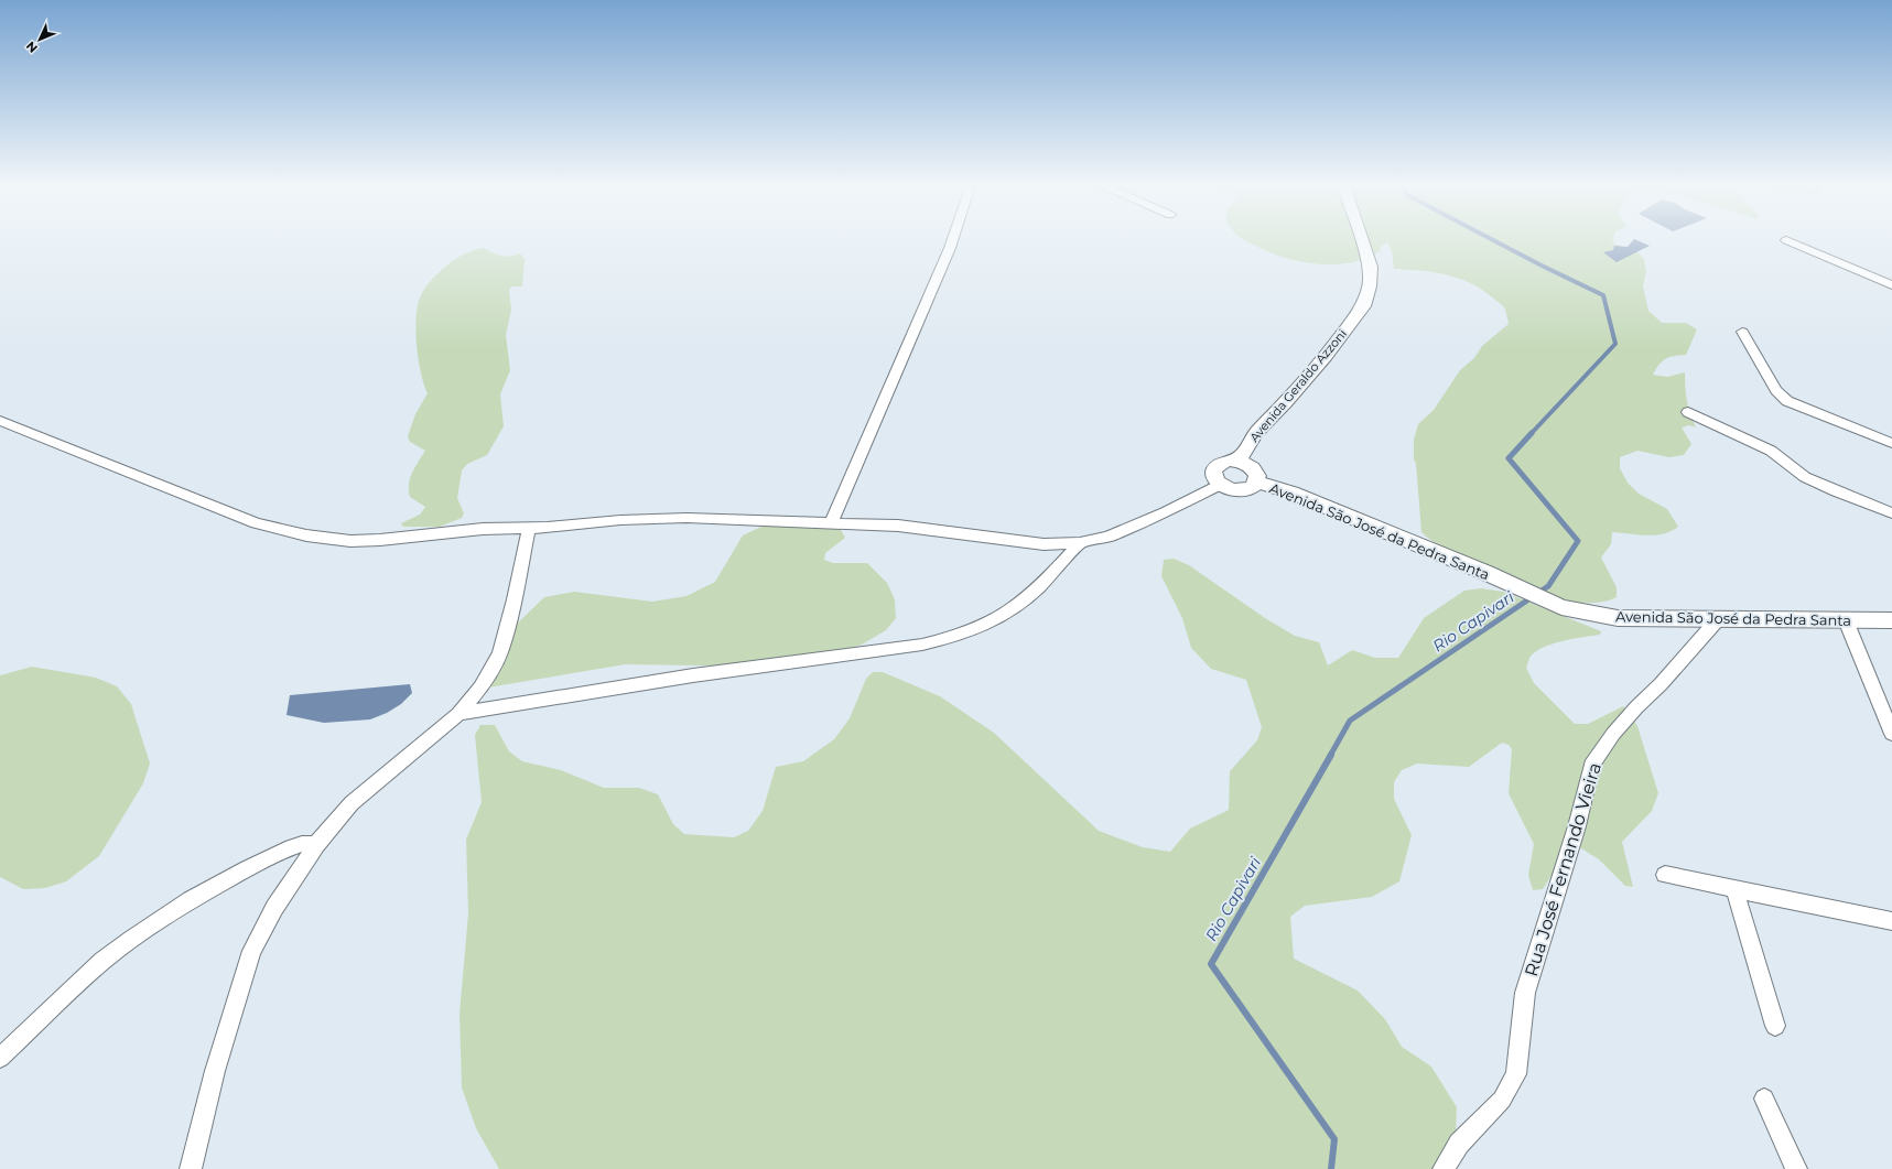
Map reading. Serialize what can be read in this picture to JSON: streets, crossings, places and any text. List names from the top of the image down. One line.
{"streets":{"street":["Avenida Geraldo Azzoni","Avenida São José da Pedra Santa","Rua José Fernando Vieira"]},"crossings":[["Avenida Geraldo Azzoni","Avenida São José da Pedra Santa"],["Avenida São José da Pedra Santa","Rua José Fernando Vieira"]],"water":["Rio Capivari"],"north":"bottom left"}
